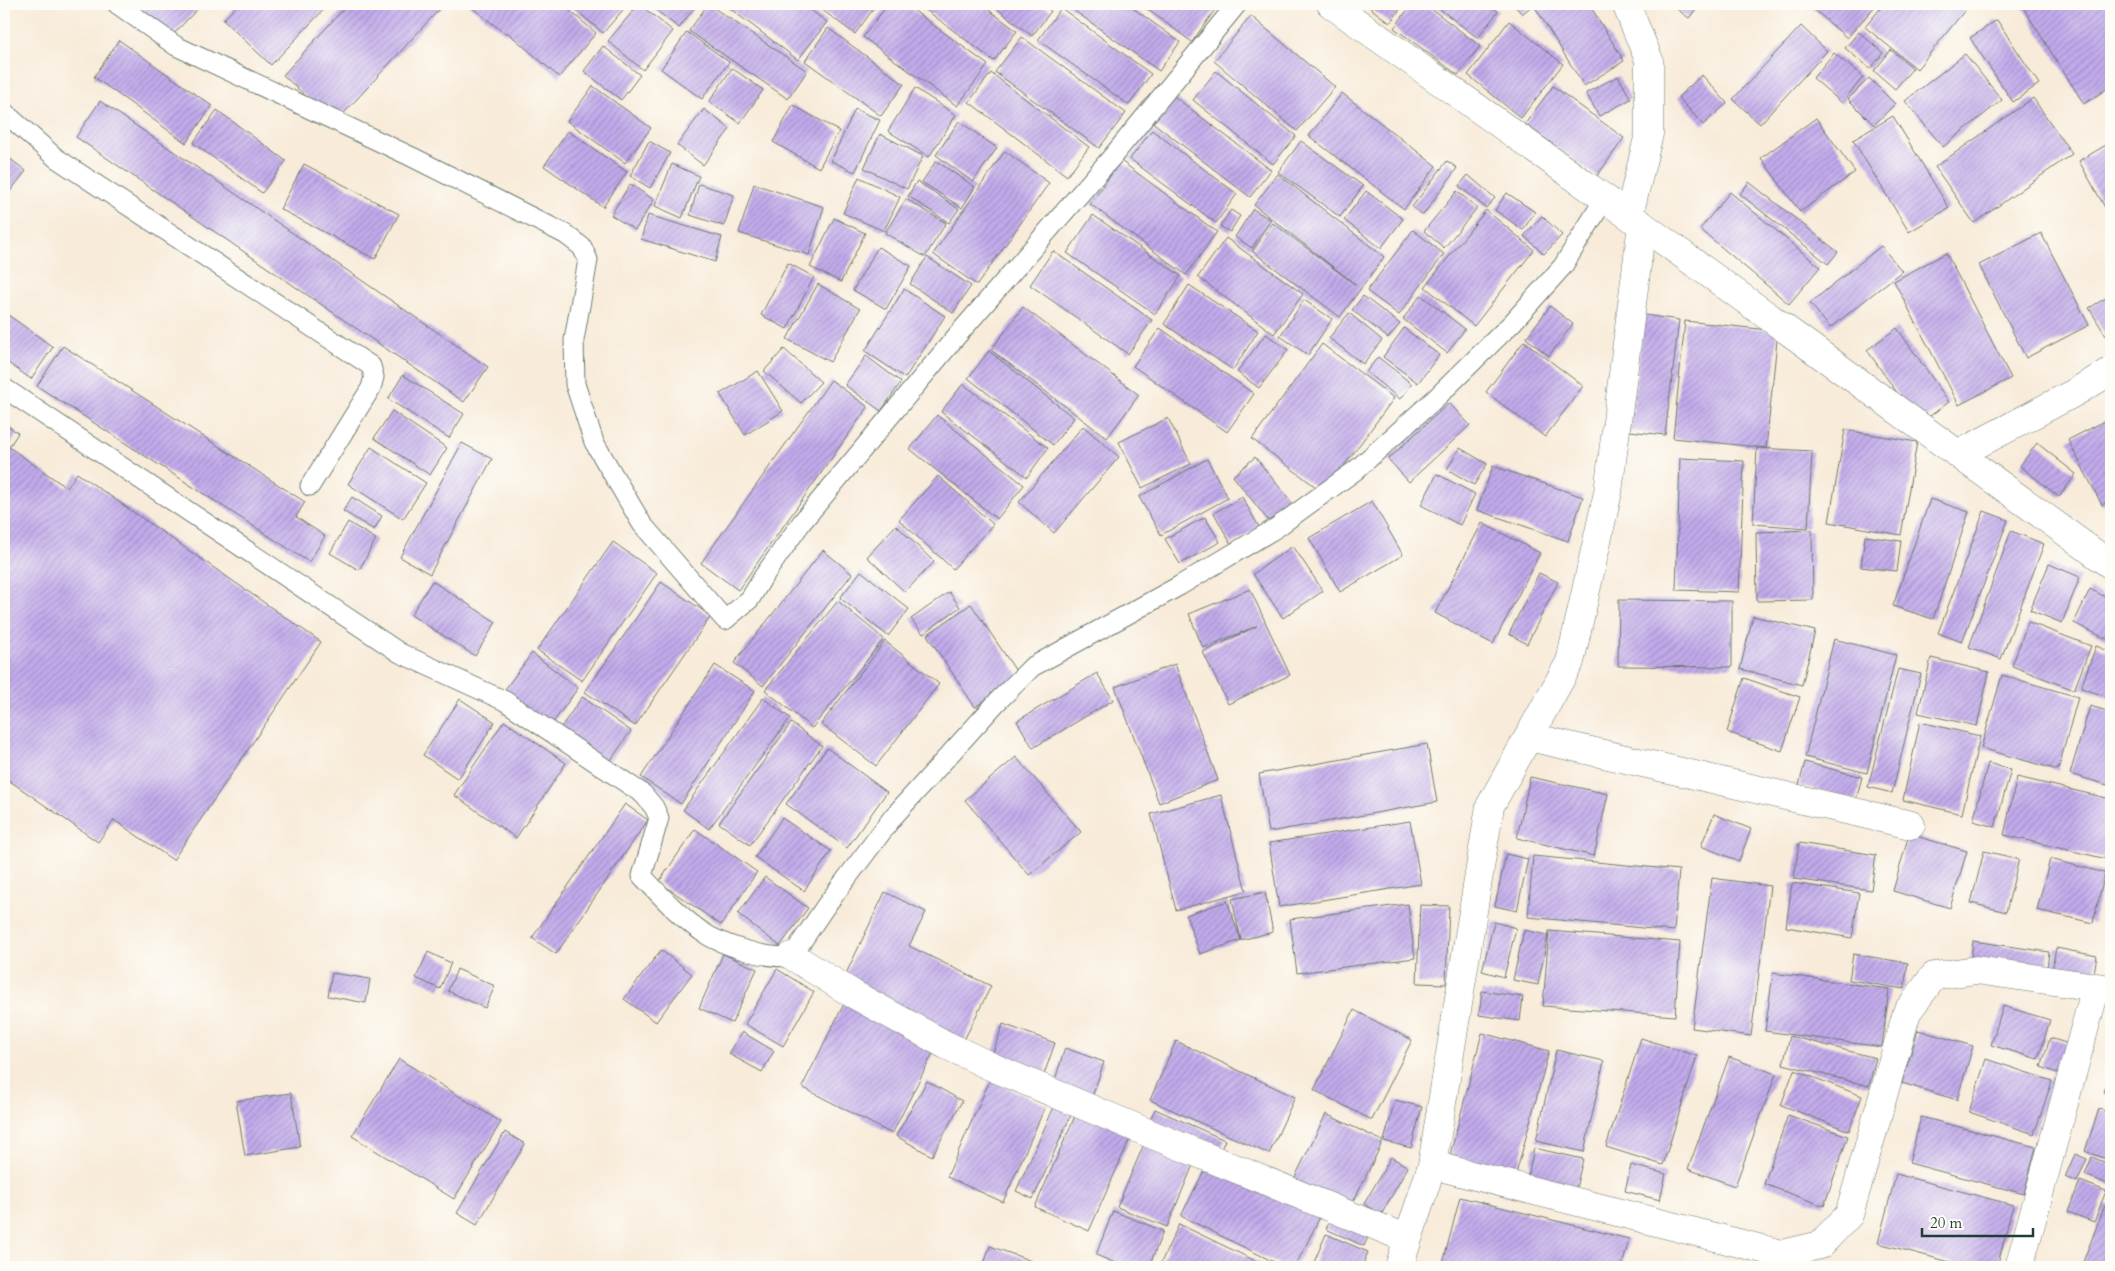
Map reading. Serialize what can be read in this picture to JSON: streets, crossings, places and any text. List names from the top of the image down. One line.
{"scale_bar":"20 m"}
